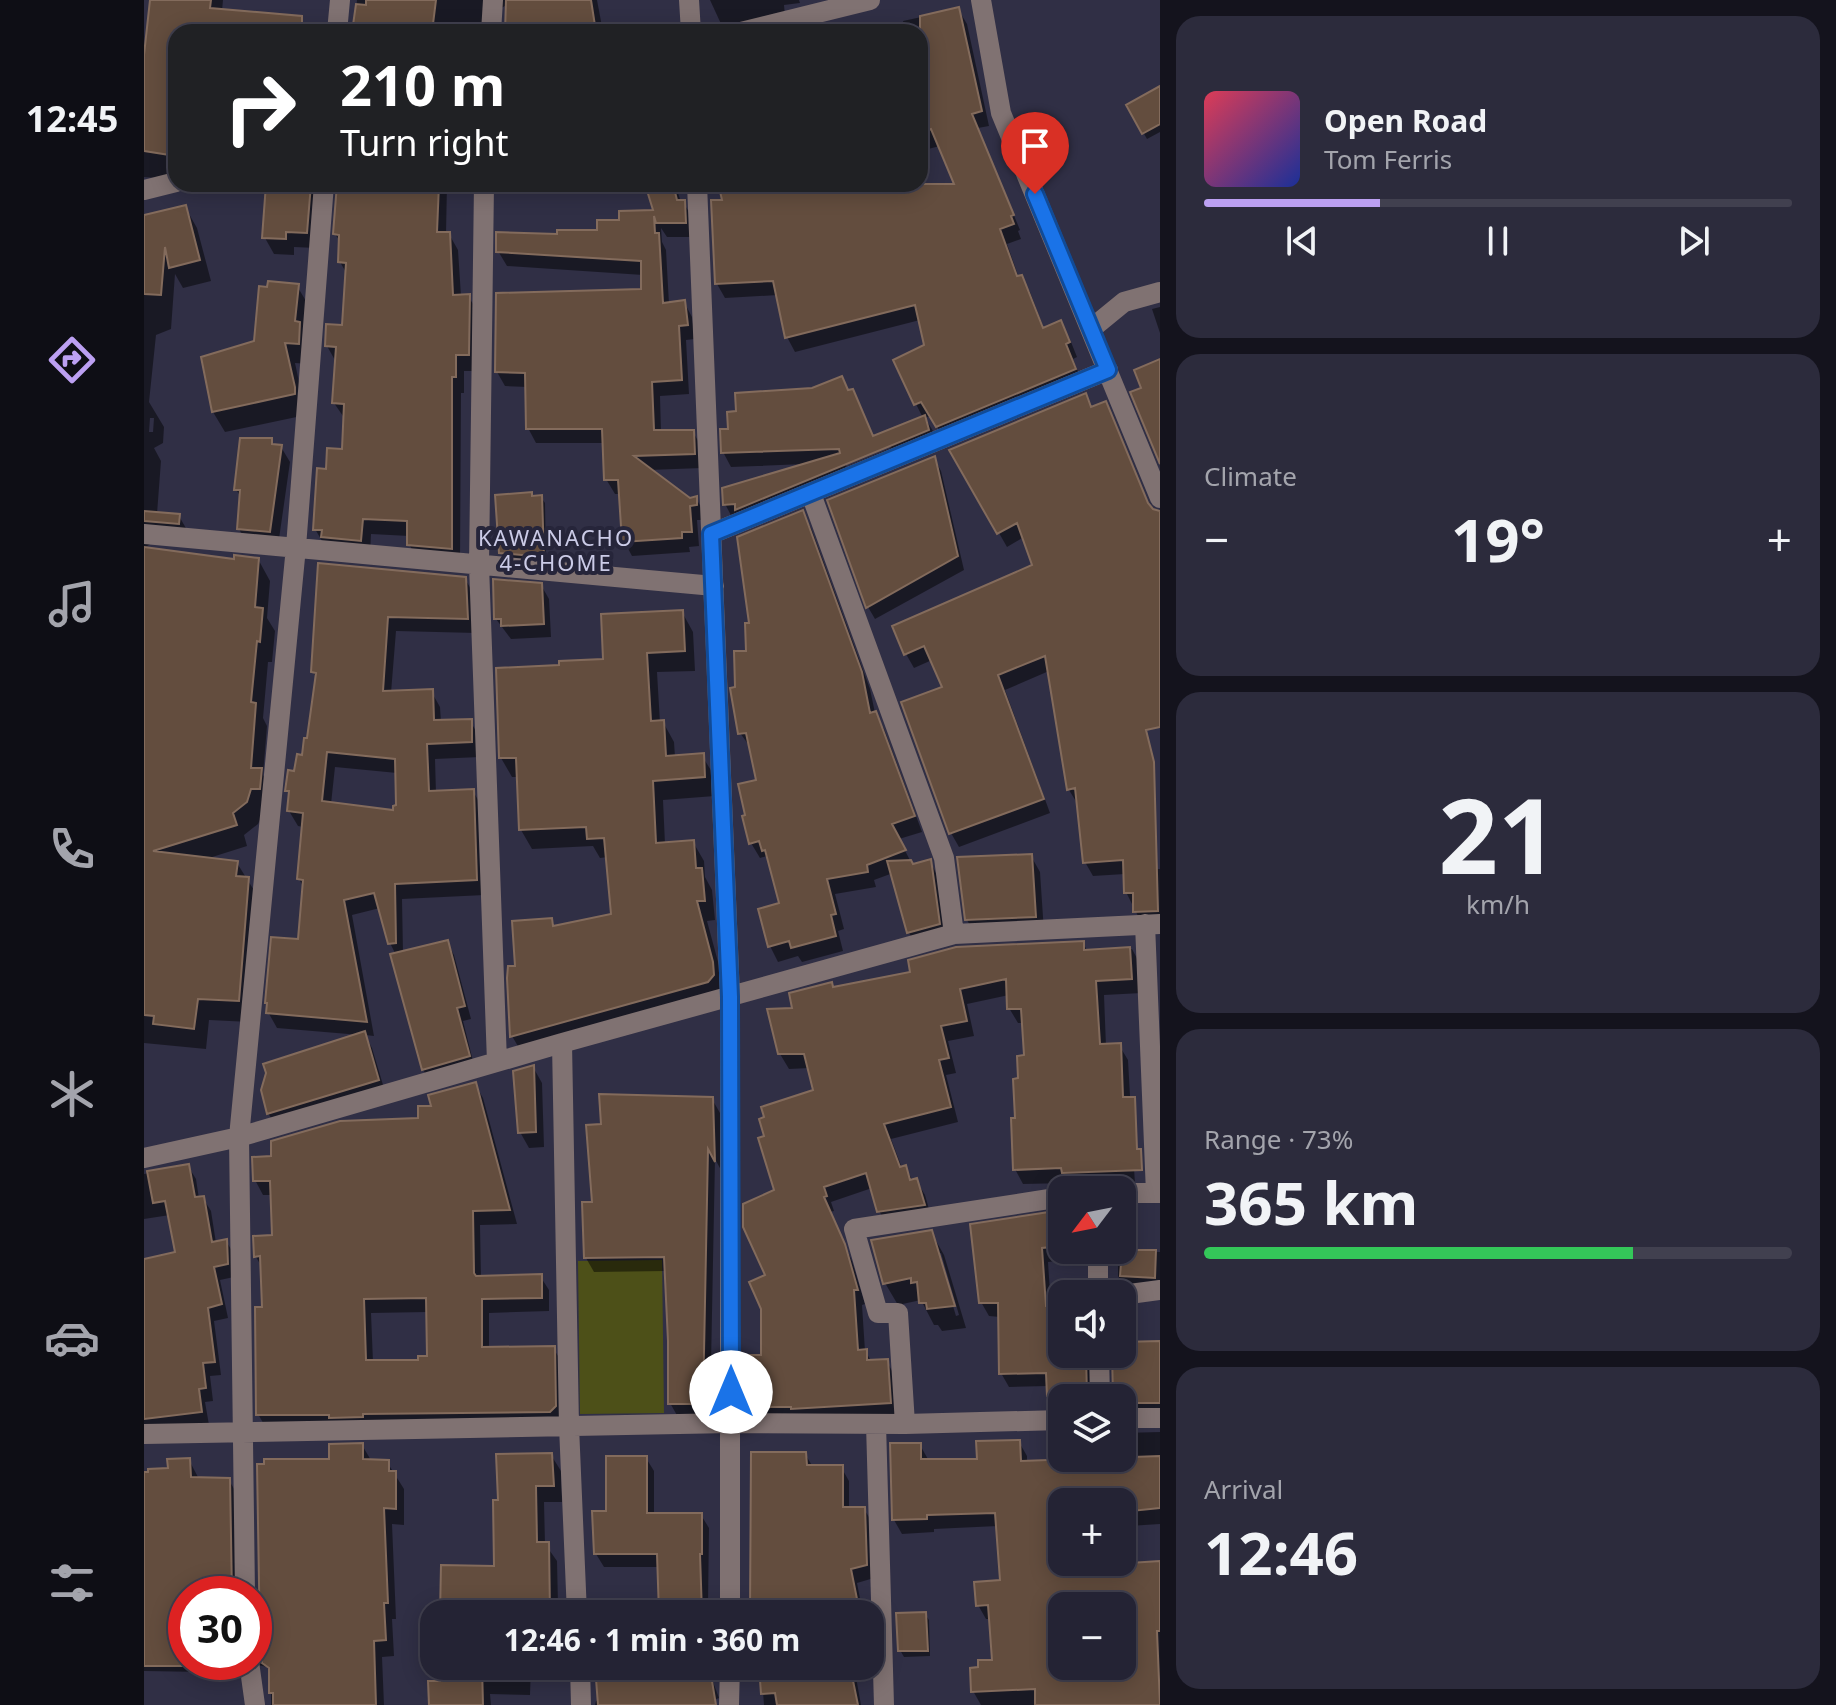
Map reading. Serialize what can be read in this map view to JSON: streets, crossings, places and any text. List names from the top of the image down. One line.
{"districts":["KAWANACHO 4-CHOME"],"north":"bottom left","page":{"tabs":"12:45","turn":["210 m","Turn right"],"song":["Open Road","Tom Ferris"],"tile":["Climate",["21","km/h"],["Range · 73%","365 km"],["Arrival","12:46"]],"heat":["−","19°","+"],"map_buttons":["+","−"],"limit":"30","trip":"12:46 · 1 min · 360 m"}}
